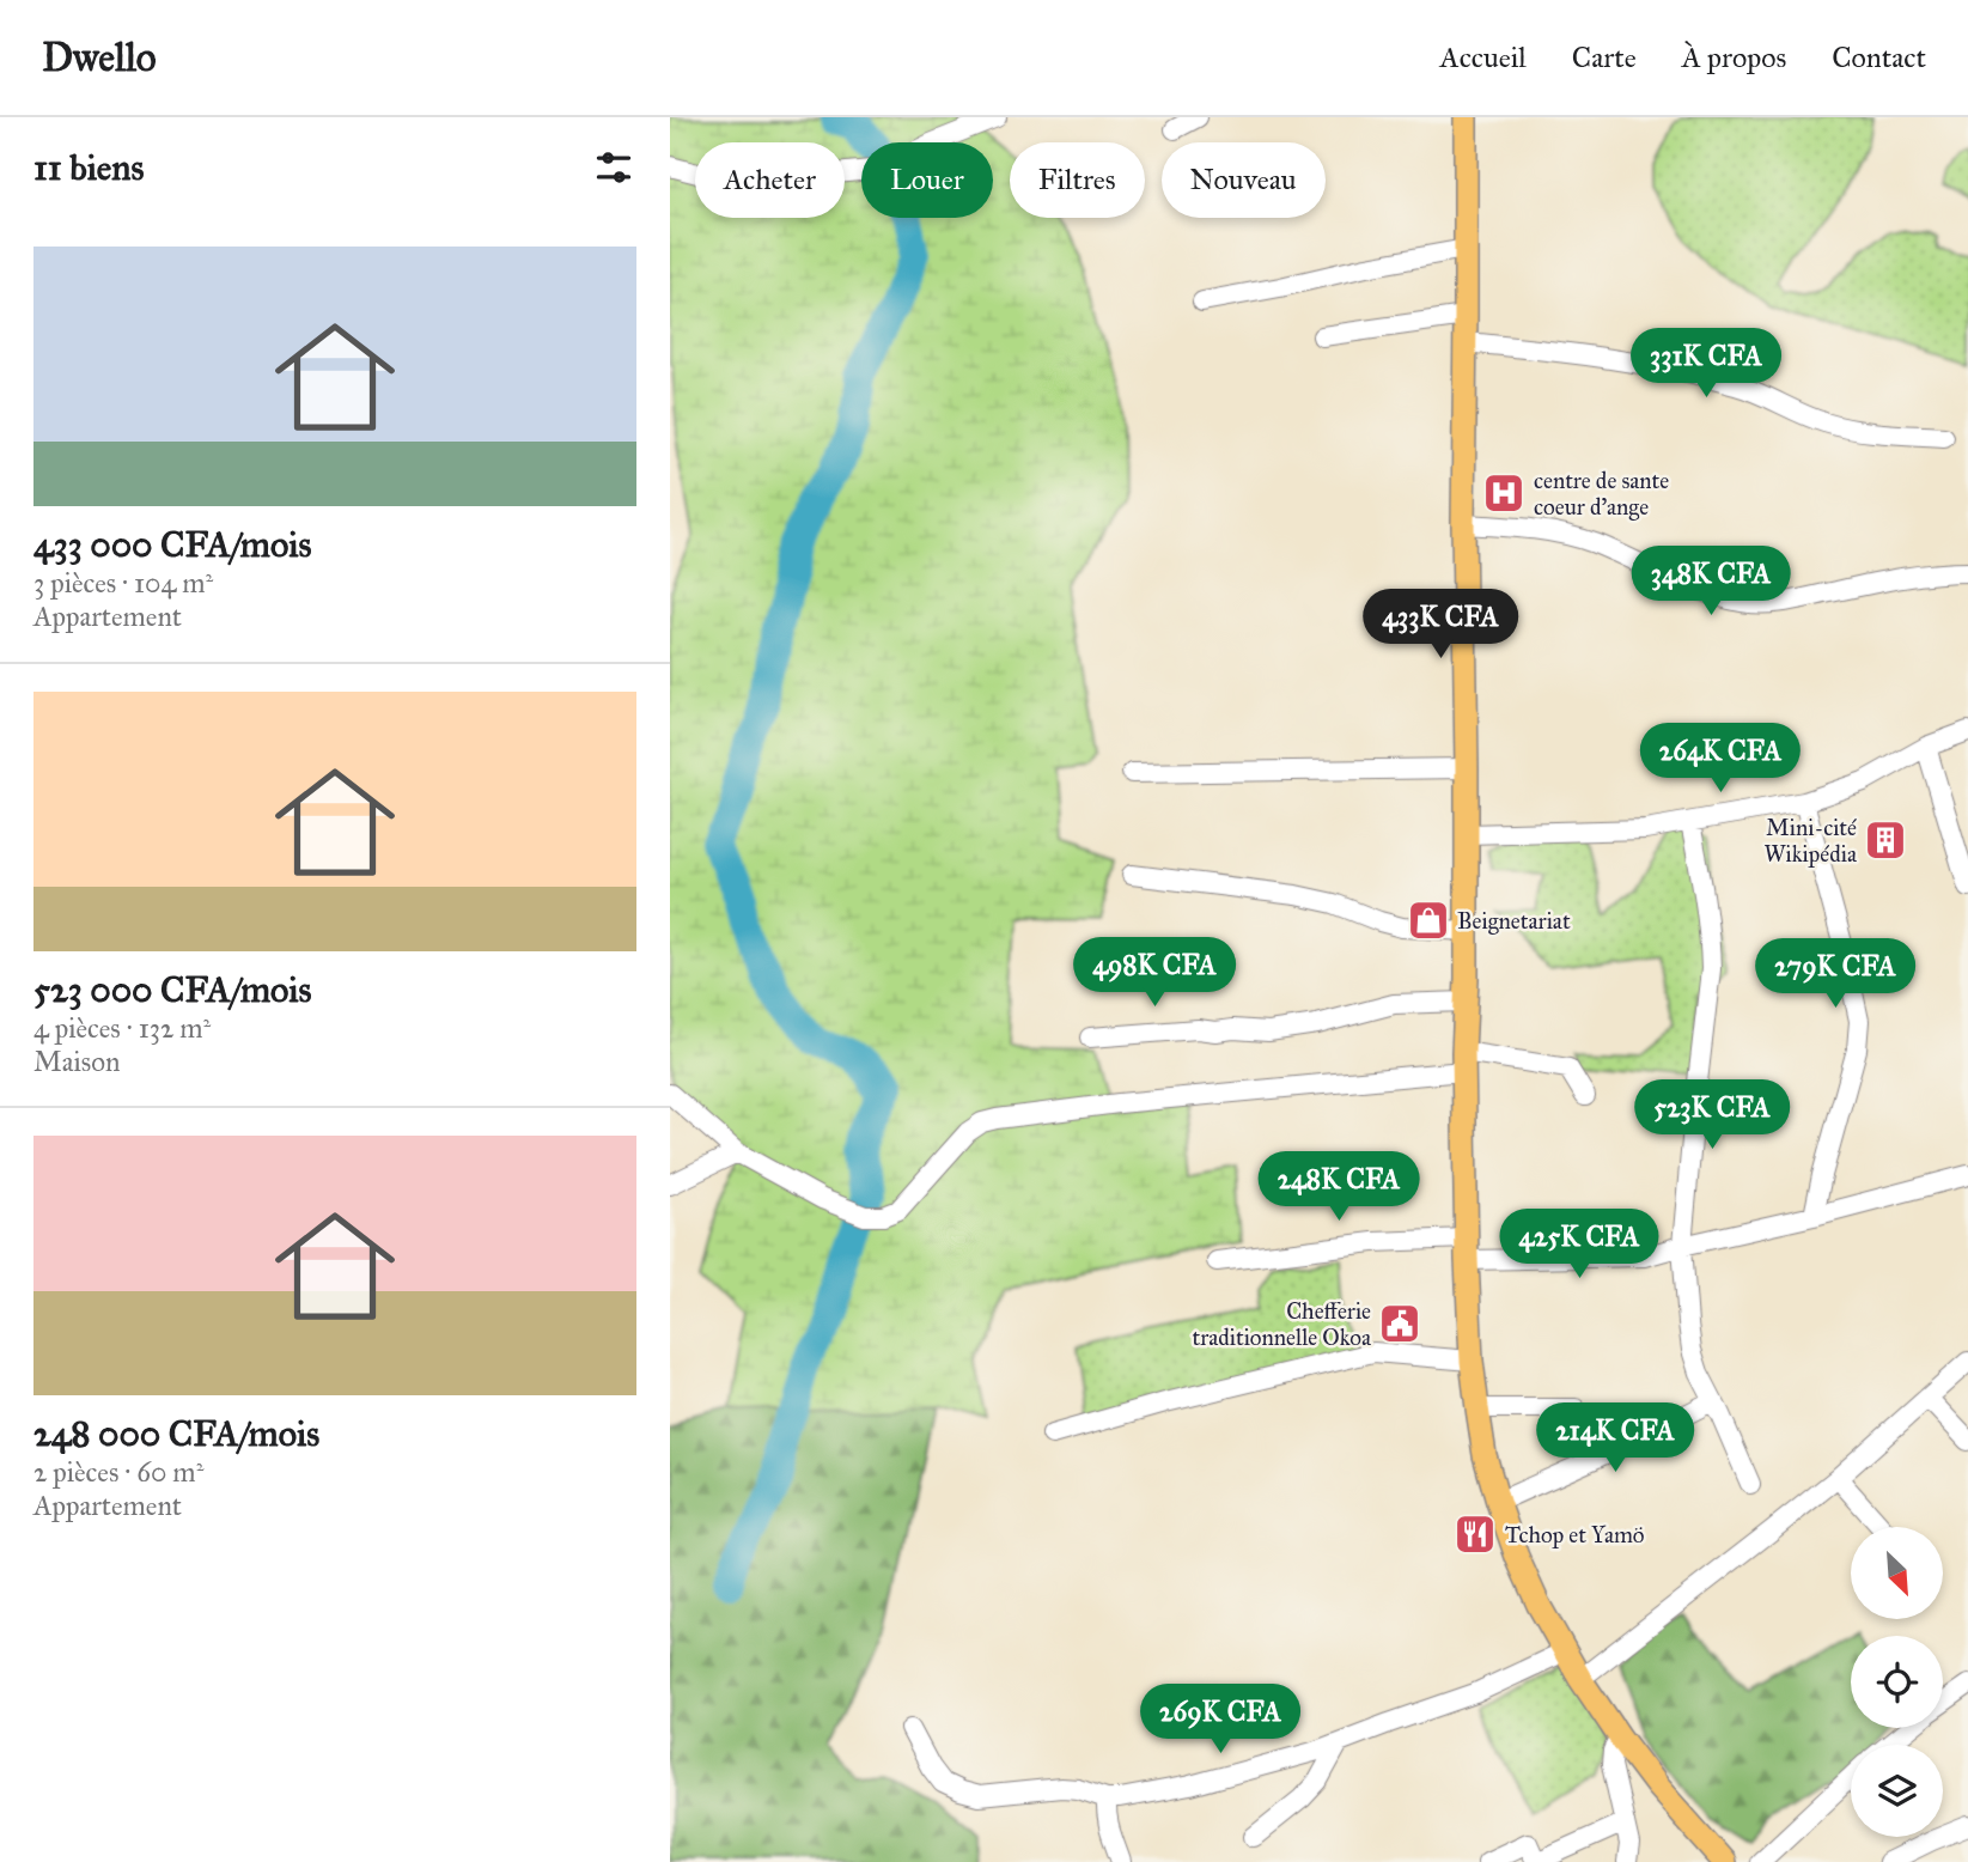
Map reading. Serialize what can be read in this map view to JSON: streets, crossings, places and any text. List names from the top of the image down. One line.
{"places":{"hospital":["centre de sante coeur d'ange"],"building":["Mini-cité Wikipédia"],"shop":["Beignetariat"],"public building":["Chefferie traditionnelle Okoa"],"restaurant":["Tchop et Yamö"]},"north":"bottom right","page":{"header":"Dwello","nav":["Accueil","Carte","À propos","Contact"],"heading":"11 biens","chip":["Acheter","Louer","Filtres","Nouveau"],"list":[{"name":"433 000 CFA/mois","note":"3 pièces · 104 m² · Appartement"},{"name":"523 000 CFA/mois","note":"4 pièces · 132 m² · Maison"},{"name":"248 000 CFA/mois","note":"2 pièces · 60 m² · Appartement"}],"price":["331K CFA","348K CFA","433K CFA","264K CFA","498K CFA","279K CFA","523K CFA","248K CFA","425K CFA","214K CFA","269K CFA"]}}
